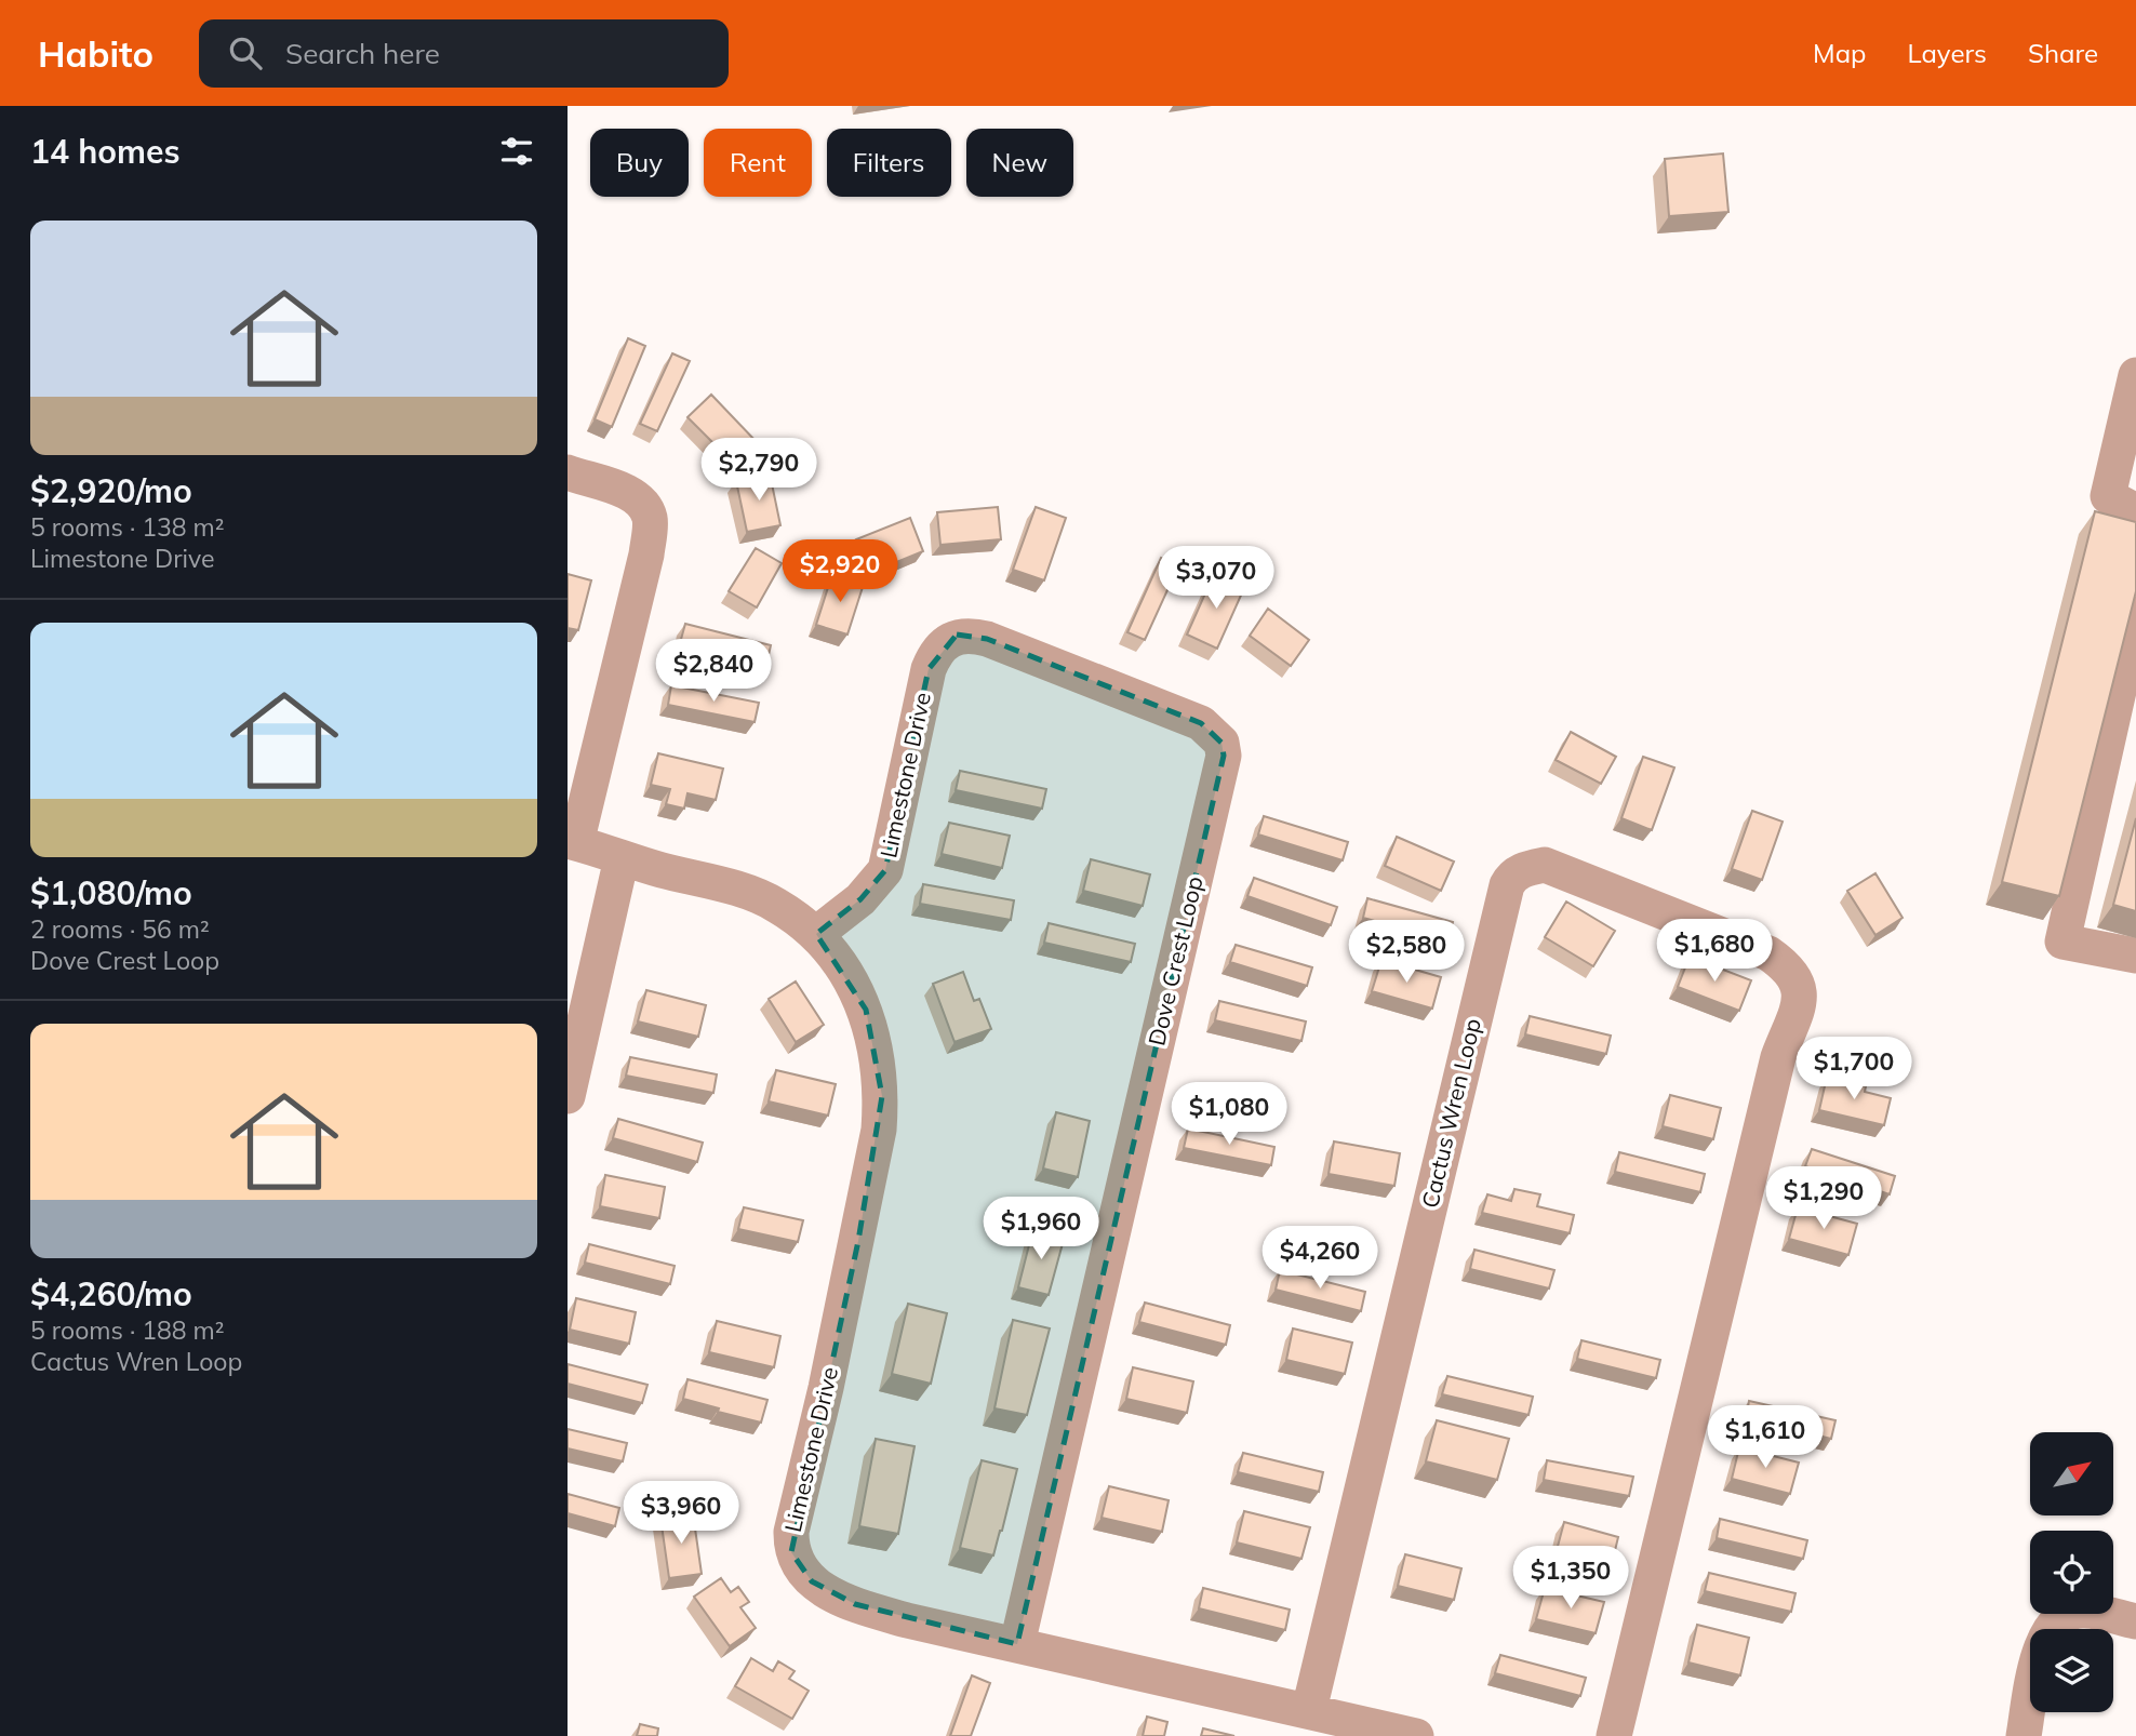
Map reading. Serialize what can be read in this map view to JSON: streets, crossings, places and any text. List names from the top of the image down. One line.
{"streets":{"street":["Limestone Drive","Dove Crest Loop","Cactus Wren Loop"]},"crossings":[["Limestone Drive","Dove Crest Loop"],["Limestone Drive","Cactus Wren Loop"]],"north":"top right","page":{"header":"Habito","search":"Search here","nav":["Map","Layers","Share"],"heading":"14 homes","chip":["Buy","Rent","Filters","New"],"list":[{"name":"$2,920/mo","note":"5 rooms · 138 m² · Limestone Drive"},{"name":"$1,080/mo","note":"2 rooms · 56 m² · Dove Crest Loop"},{"name":"$4,260/mo","note":"5 rooms · 188 m² · Cactus Wren Loop"}],"price":["$2,790","$2,920","$3,070","$2,840","$1,680","$2,580","$1,700","$1,080","$1,290","$1,960","$4,260","$1,610","$3,960","$1,350"]}}
